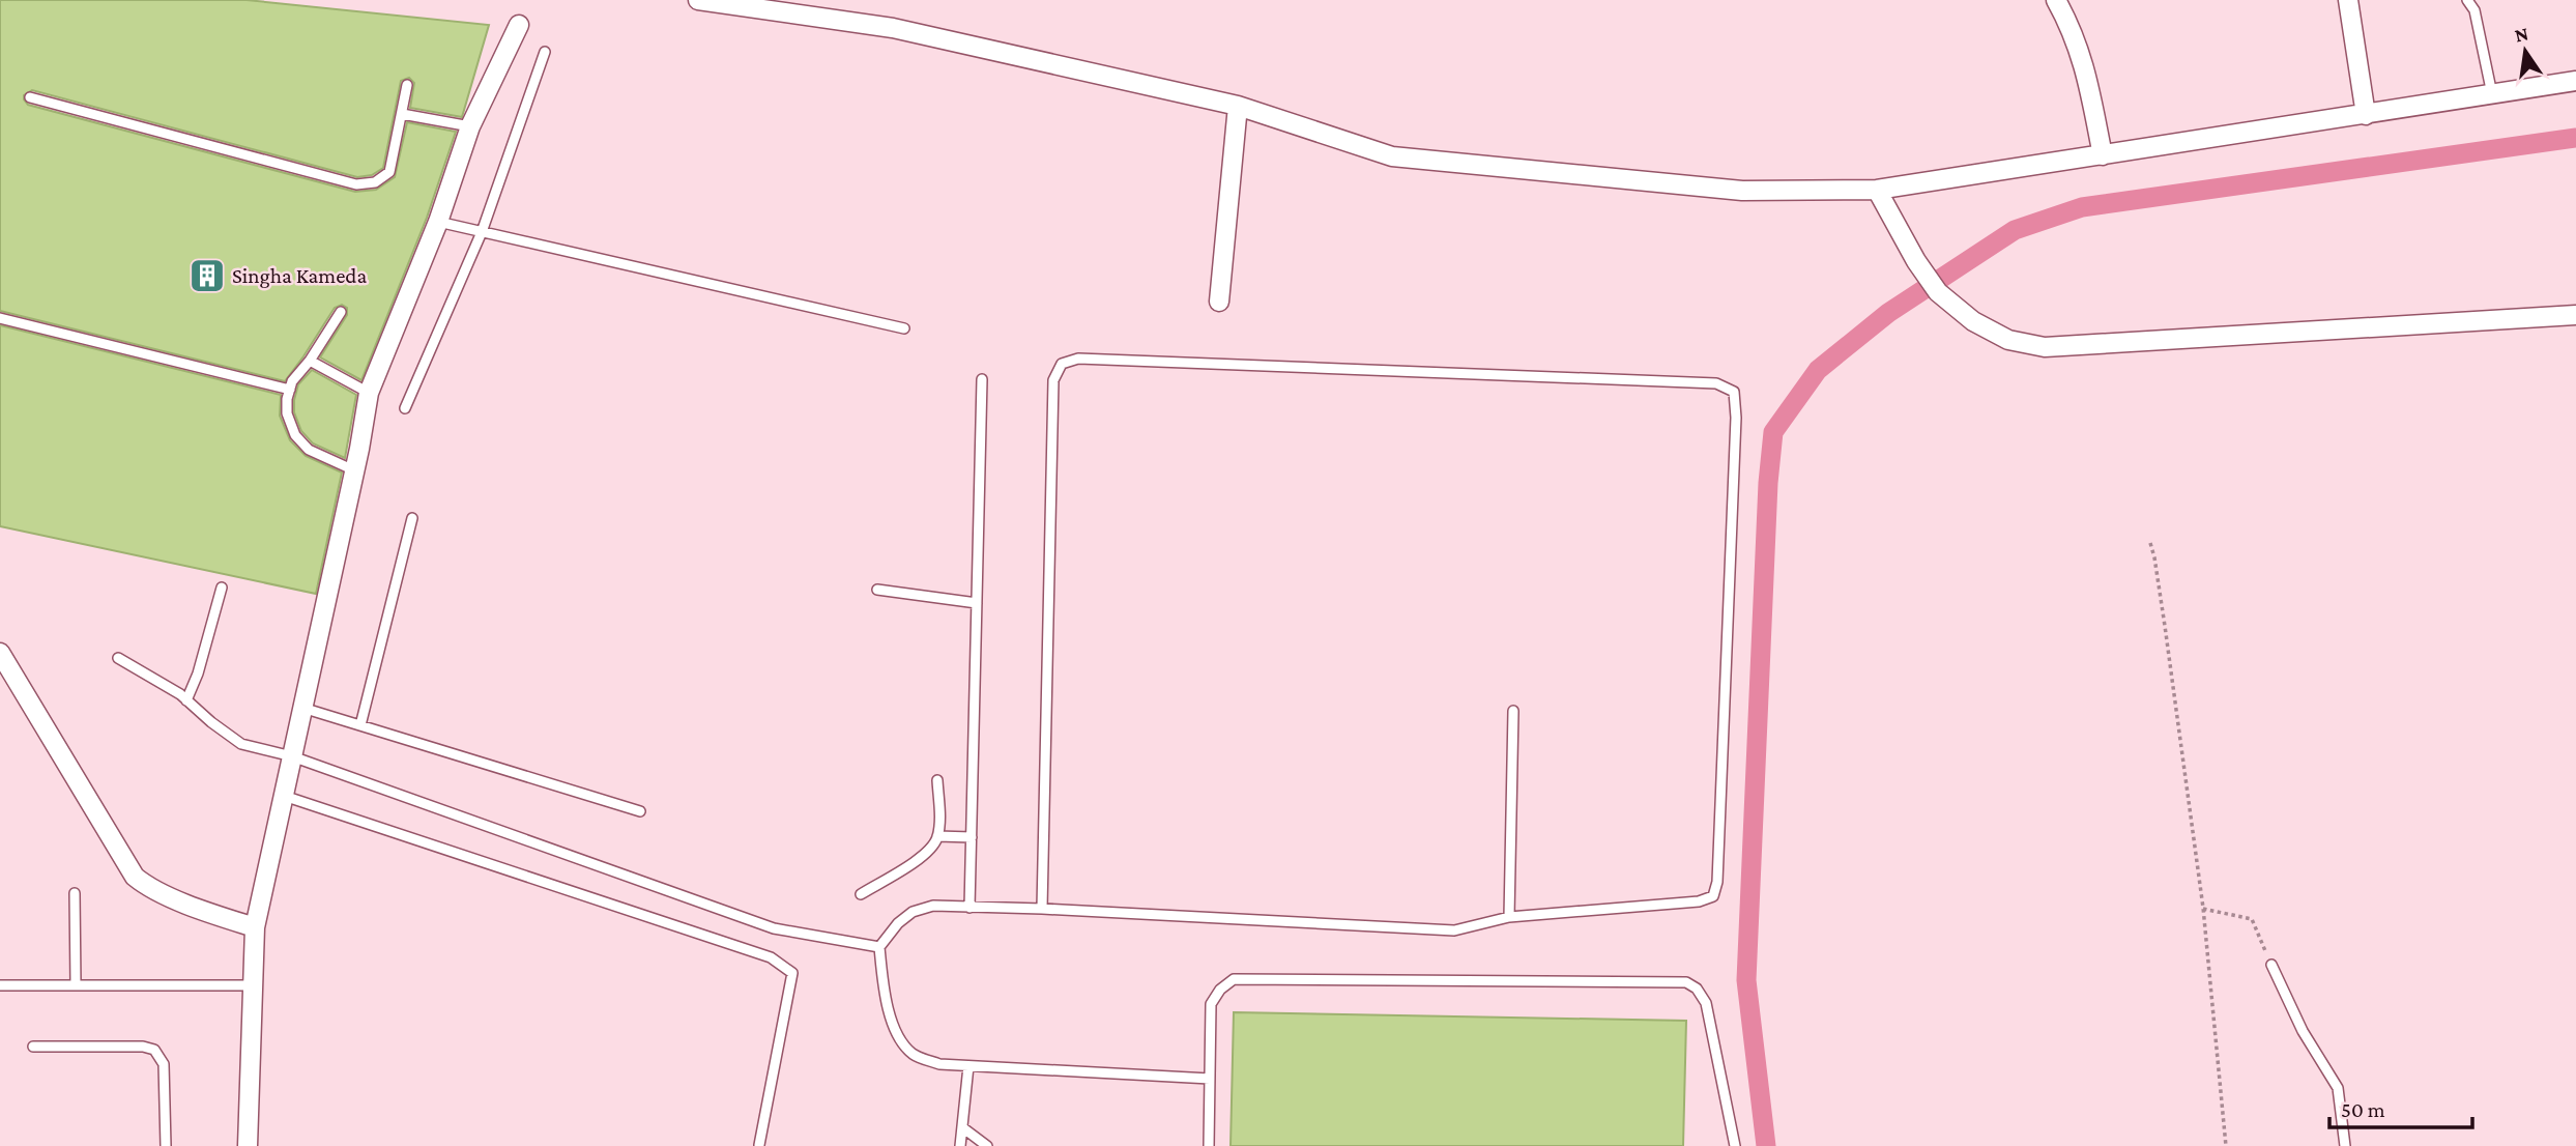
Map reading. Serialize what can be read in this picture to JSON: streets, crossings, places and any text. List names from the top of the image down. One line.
{"places":{"building":["Singha Kameda"]},"scale_bar":"50 m","north":"top"}
